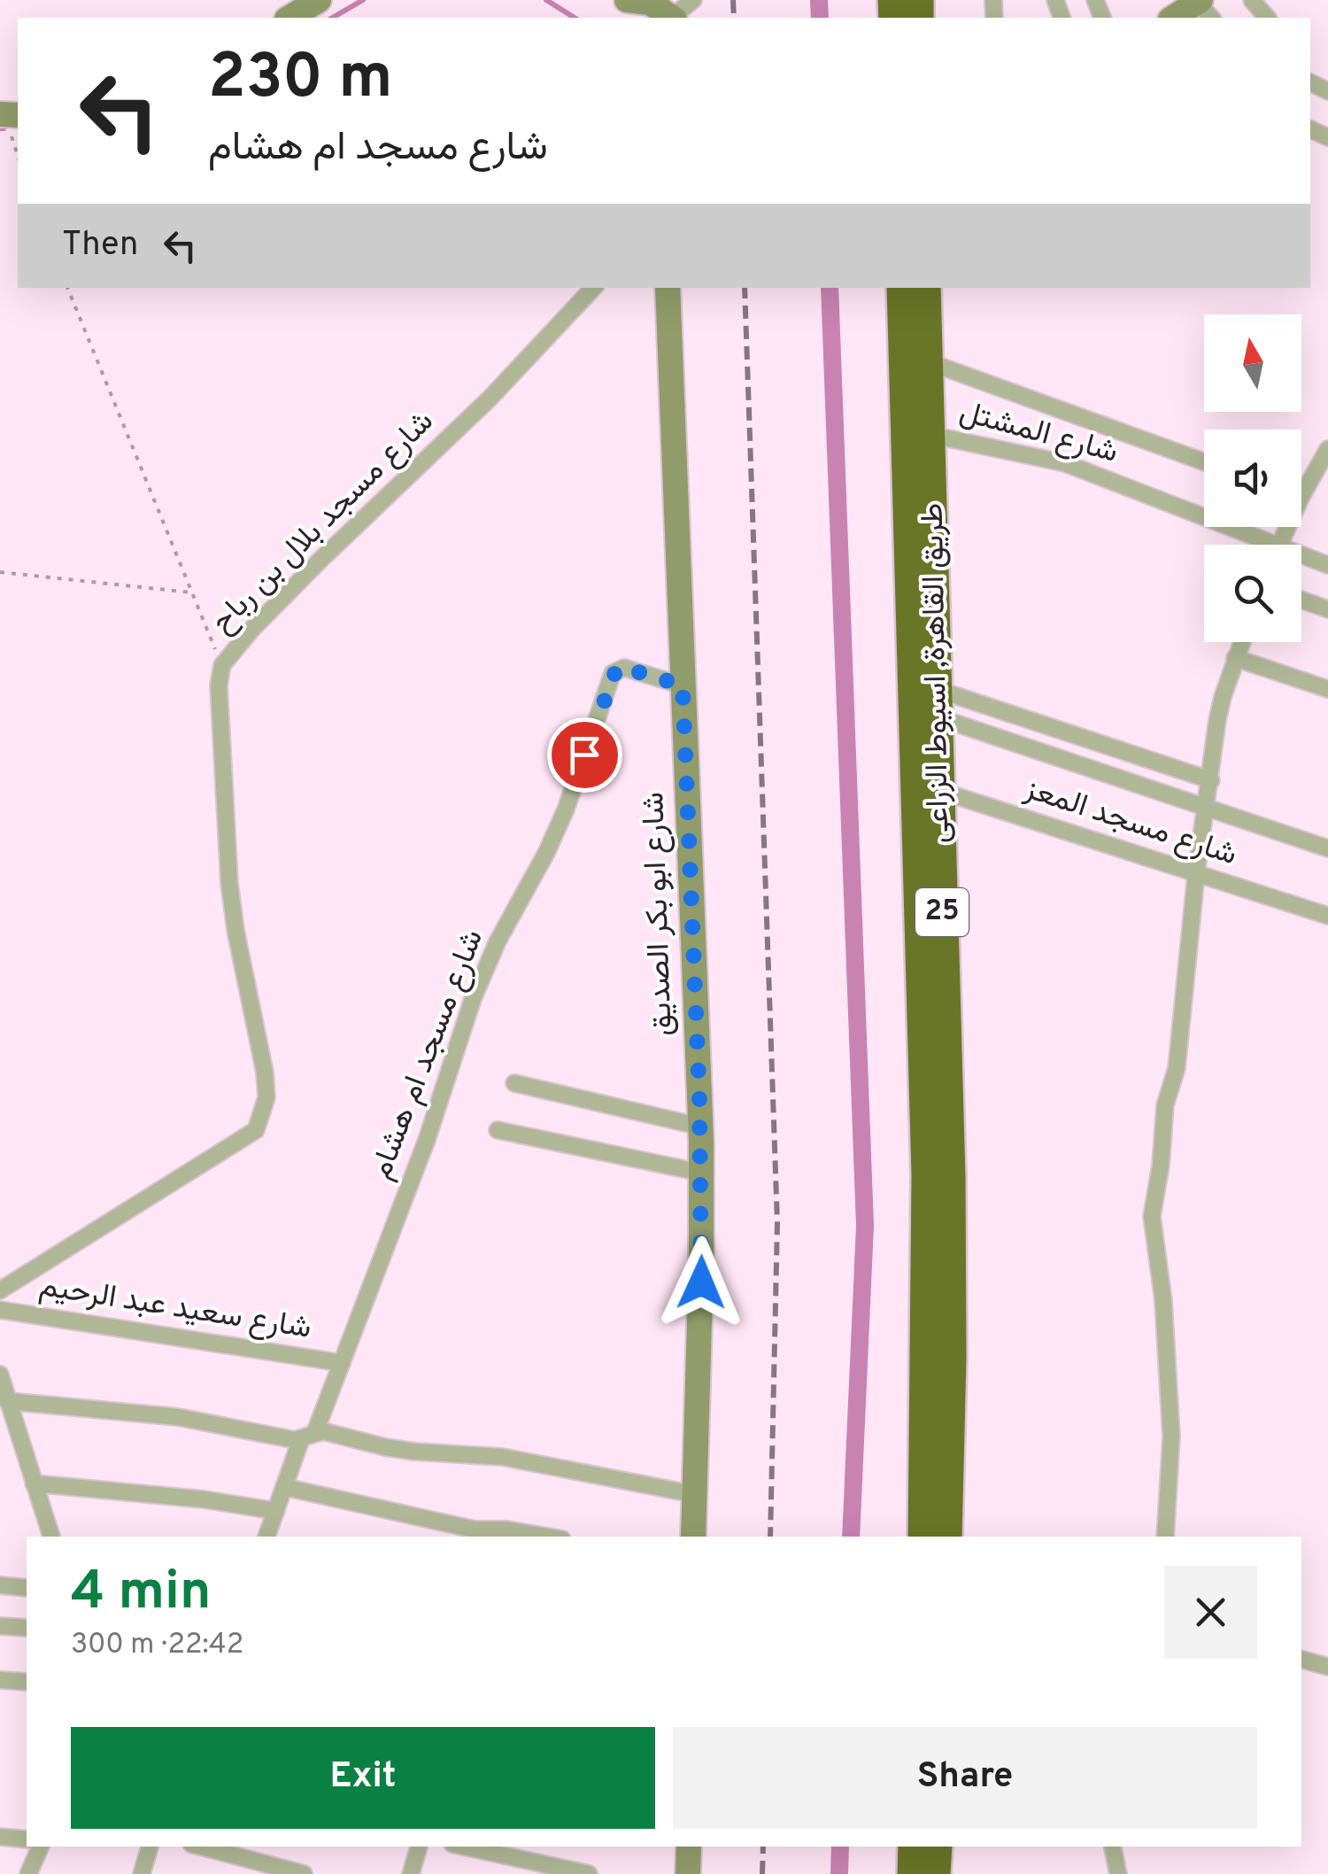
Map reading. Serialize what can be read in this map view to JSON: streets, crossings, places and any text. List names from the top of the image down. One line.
{"streets":{"highway":["طريق القاهرة, اسيوط الزراعى","25"],"street":["شارع المشتل","شارع مسجد بلال بن رباح","شارع مسجد المعز","شارع ابو بكر الصديق","شارع مسجد ام هشام","شارع سعيد عبد الرحيم"]},"crossings":[["شارع المشتل","طريق القاهرة, اسيوط الزراعى"],["طريق القاهرة, اسيوط الزراعى","شارع مسجد المعز"],["شارع ابو بكر الصديق","شارع مسجد ام هشام"],["شارع مسجد ام هشام","شارع سعيد عبد الرحيم"]],"north":"top","page":{"turn":["230 m","شارع مسجد ام هشام"],"then":"Then","heading":["4 min","300 m · 22:42"],"buttons":["Exit","Share"]}}
